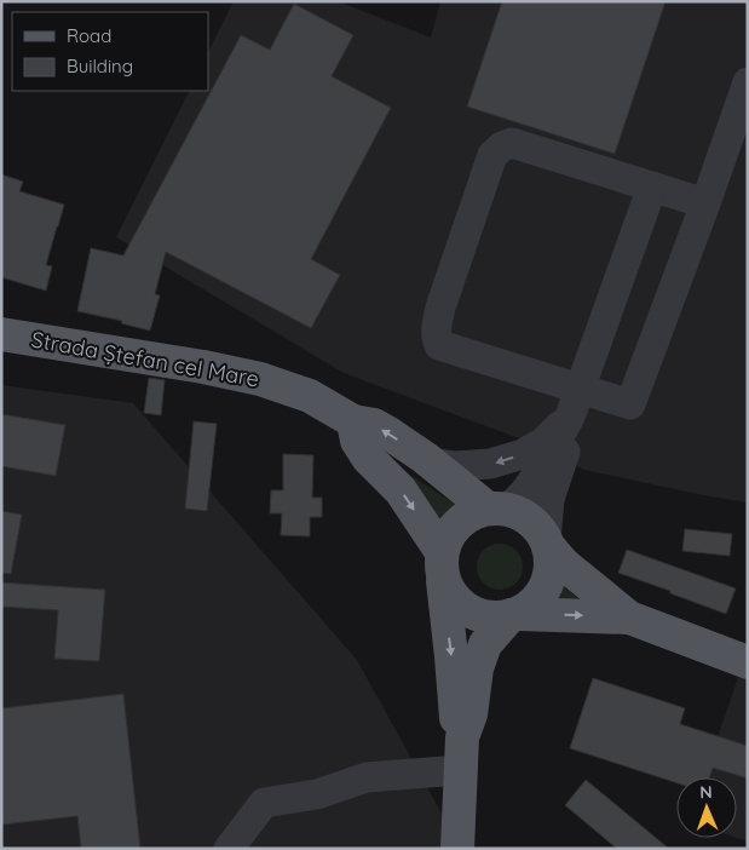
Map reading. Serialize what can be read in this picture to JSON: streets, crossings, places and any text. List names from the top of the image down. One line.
{"streets":{"main road":["Strada Ștefan cel Mare"]},"legend":["Road","Building"],"north":"top"}
